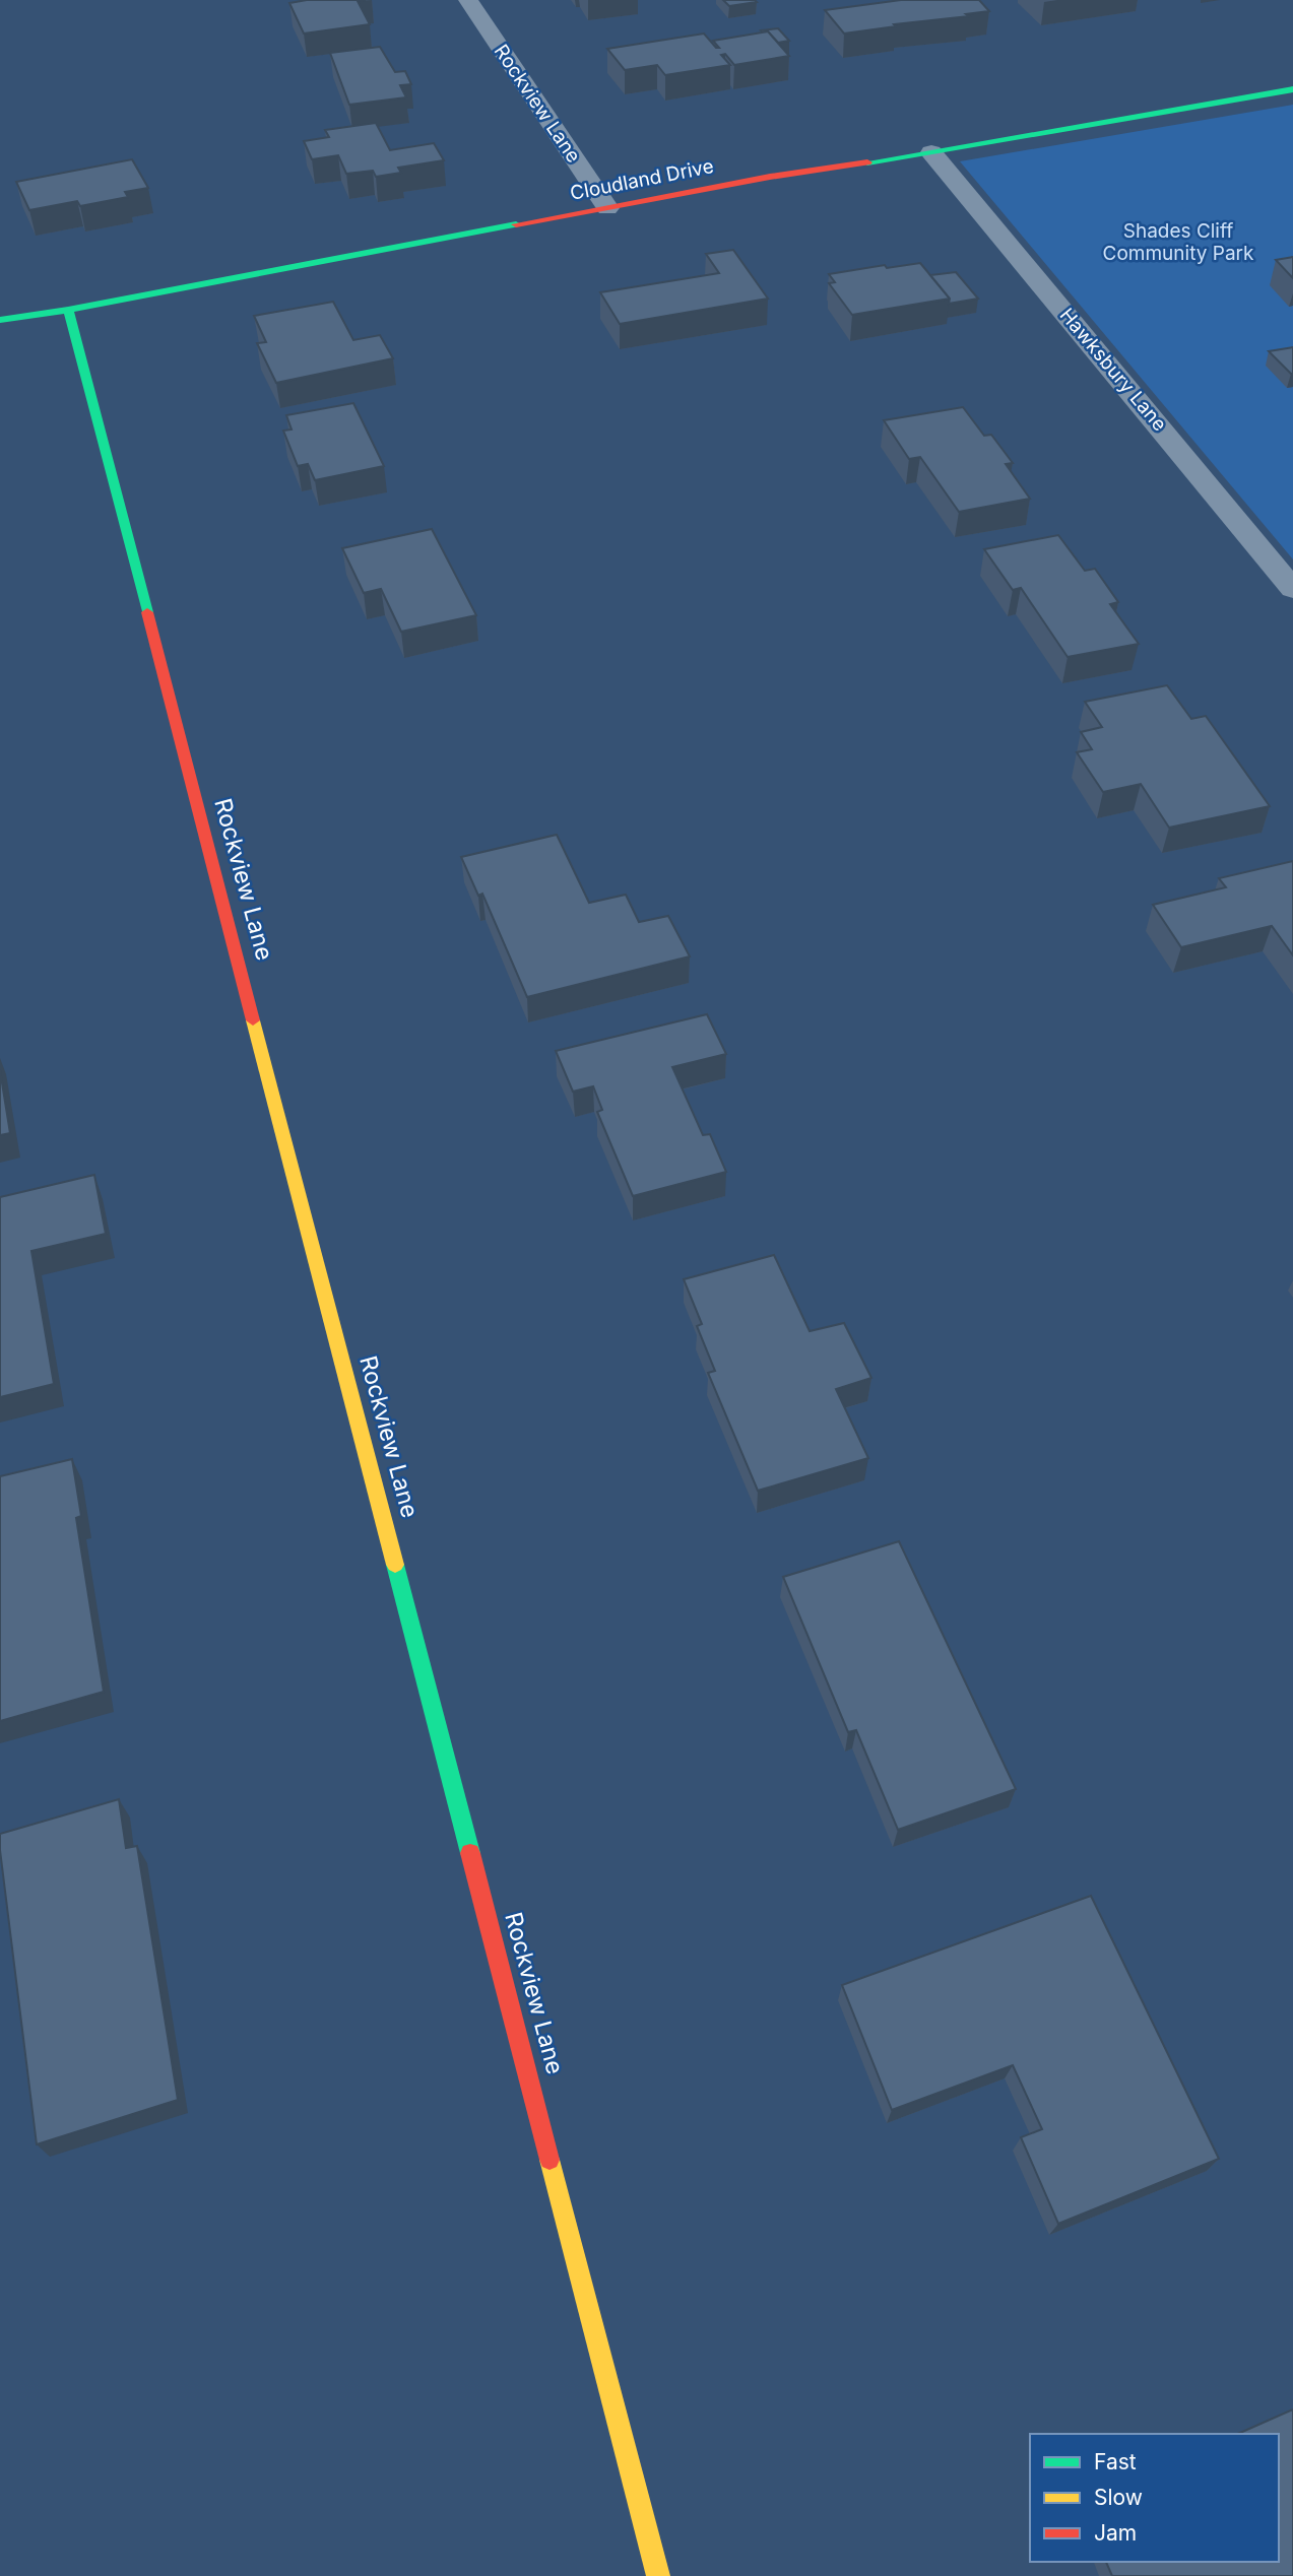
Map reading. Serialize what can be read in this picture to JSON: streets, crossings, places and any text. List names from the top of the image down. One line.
{"streets":{"street":["Rockview Lane","Cloudland Drive","Hawksbury Lane"]},"crossings":[["Rockview Lane","Cloudland Drive"],["Cloudland Drive","Hawksbury Lane"]],"parks":["Shades Cliff Community Park"],"legend":["Fast","Slow","Jam"]}
